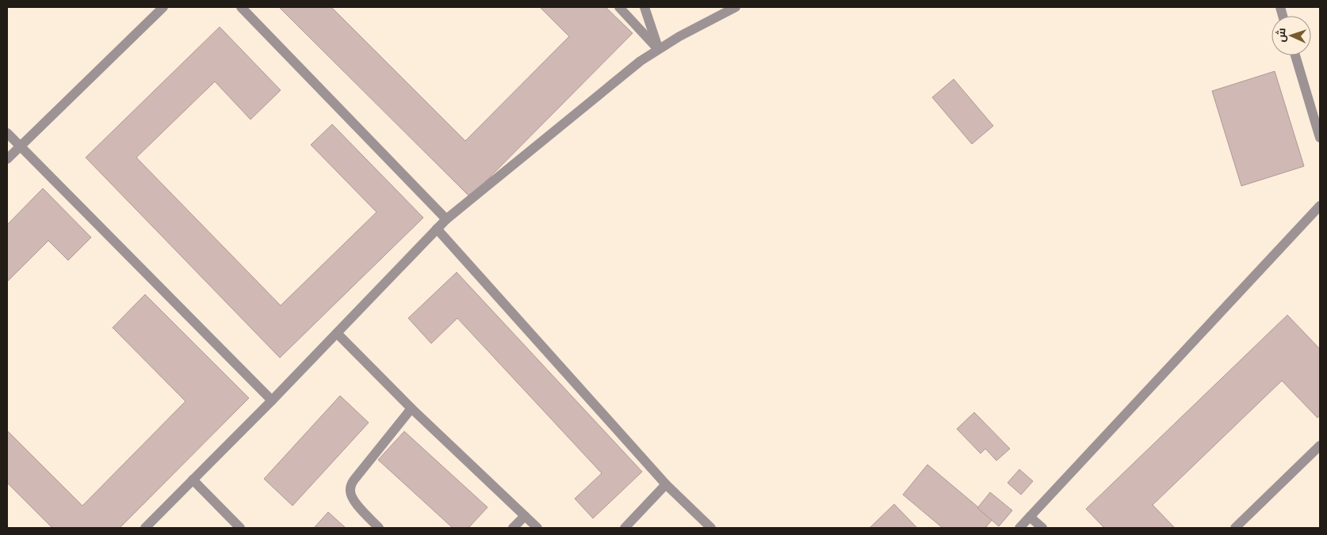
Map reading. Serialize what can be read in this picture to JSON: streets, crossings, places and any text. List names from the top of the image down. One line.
{"north":"left"}
